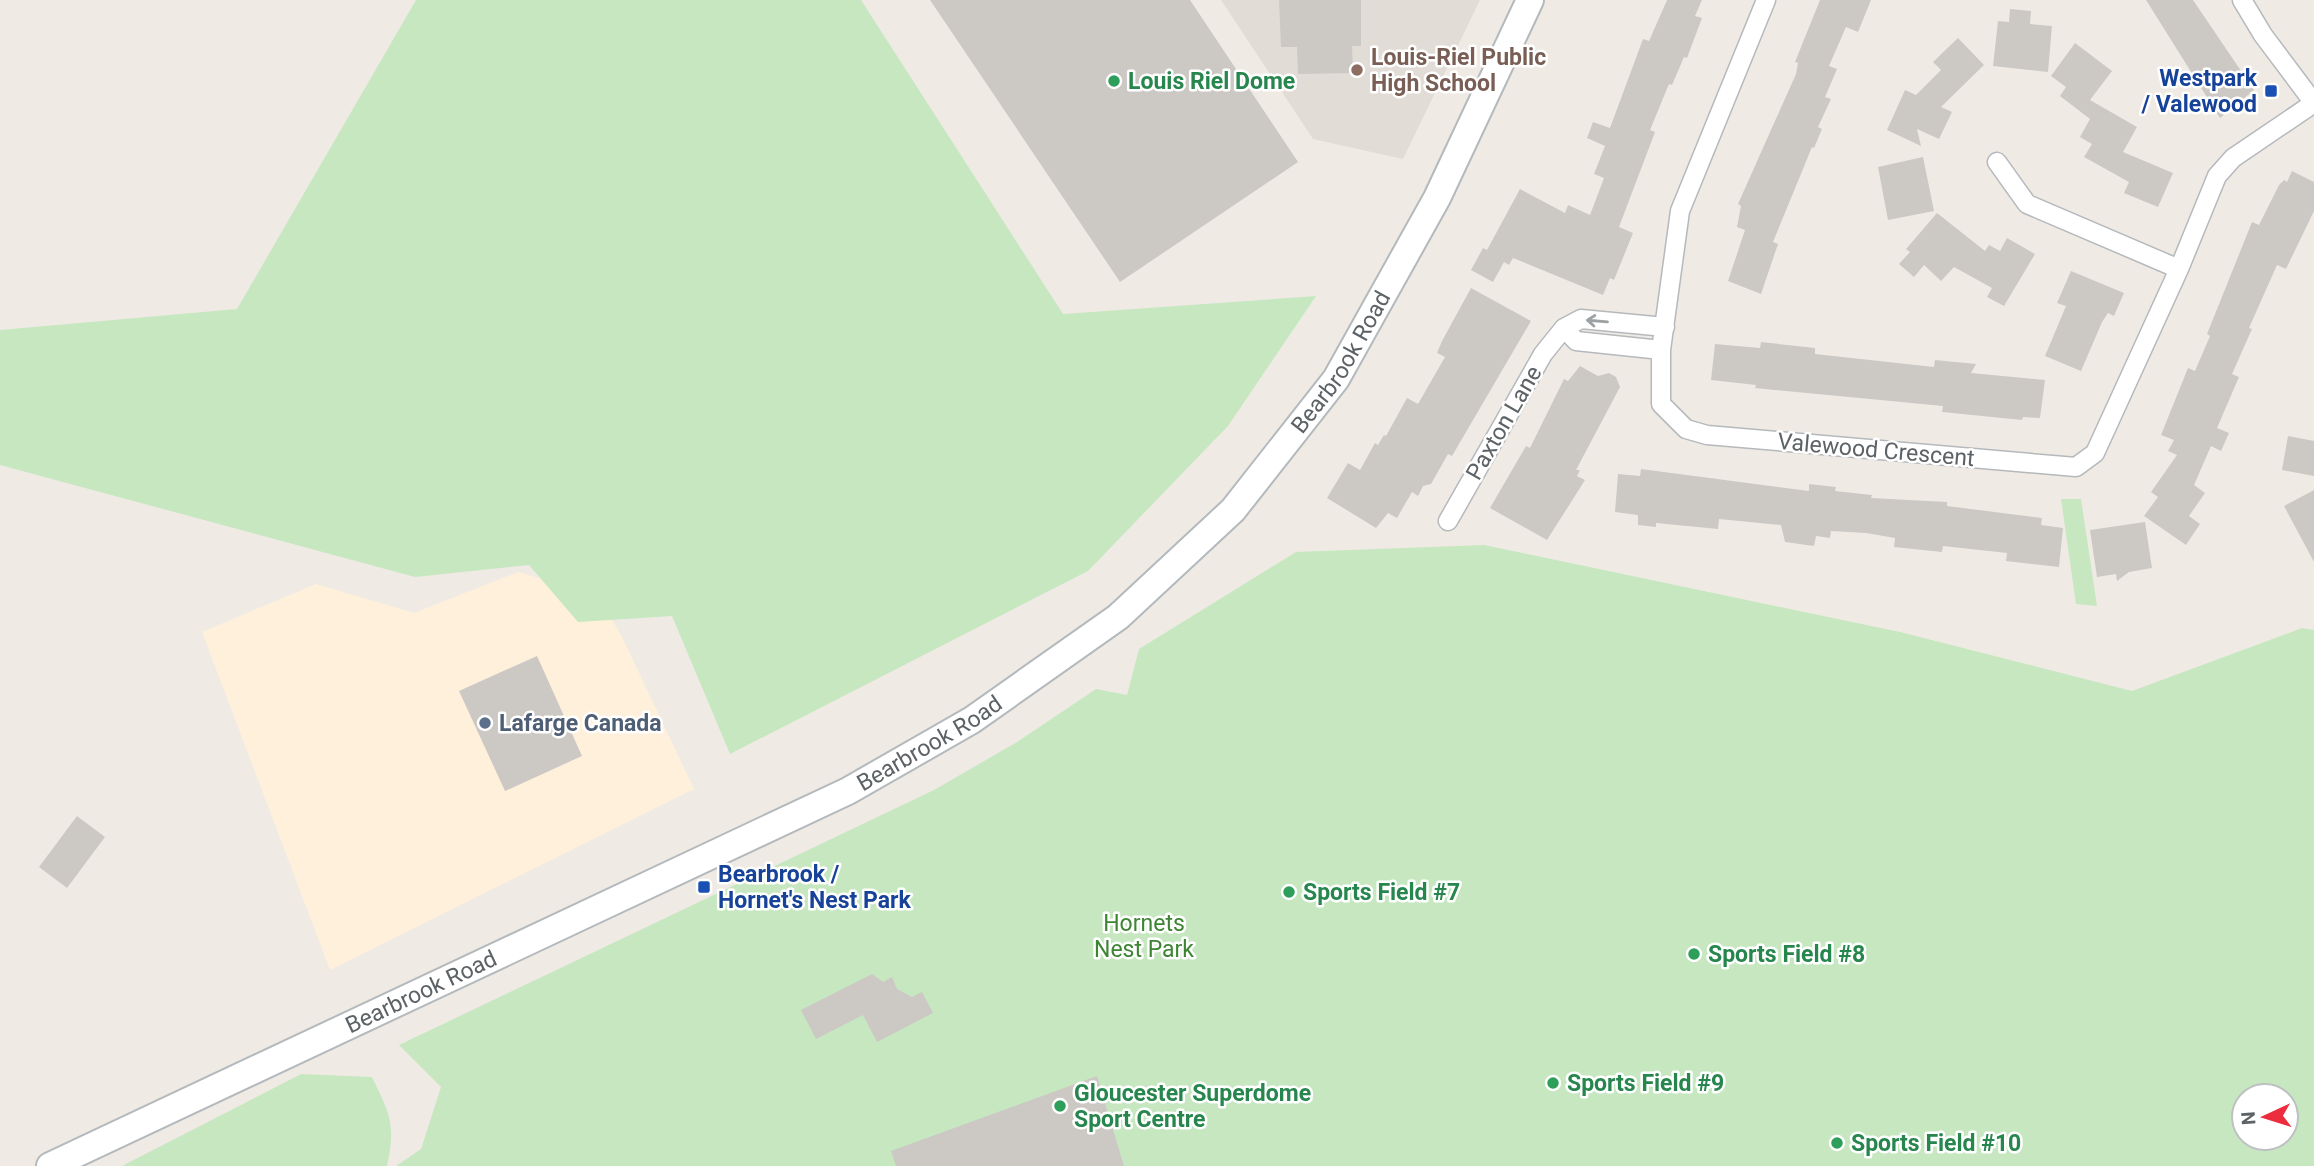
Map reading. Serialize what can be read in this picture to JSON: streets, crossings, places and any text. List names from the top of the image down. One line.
{"streets":{"street":["Bearbrook Road","Paxton Lane","Valewood Crescent"]},"parks":["Hornets Nest Park"],"places":{"other":["Louis-Riel Public High School","Louis Riel Dome","Lafarge Canada","Sports Field #7","Sports Field #8","Sports Field #9","Gloucester Superdome Sport Centre","Sports Field #10"],"transit":["Westpark / Valewood","Bearbrook / Hornet's Nest Park"]},"north":"left"}
